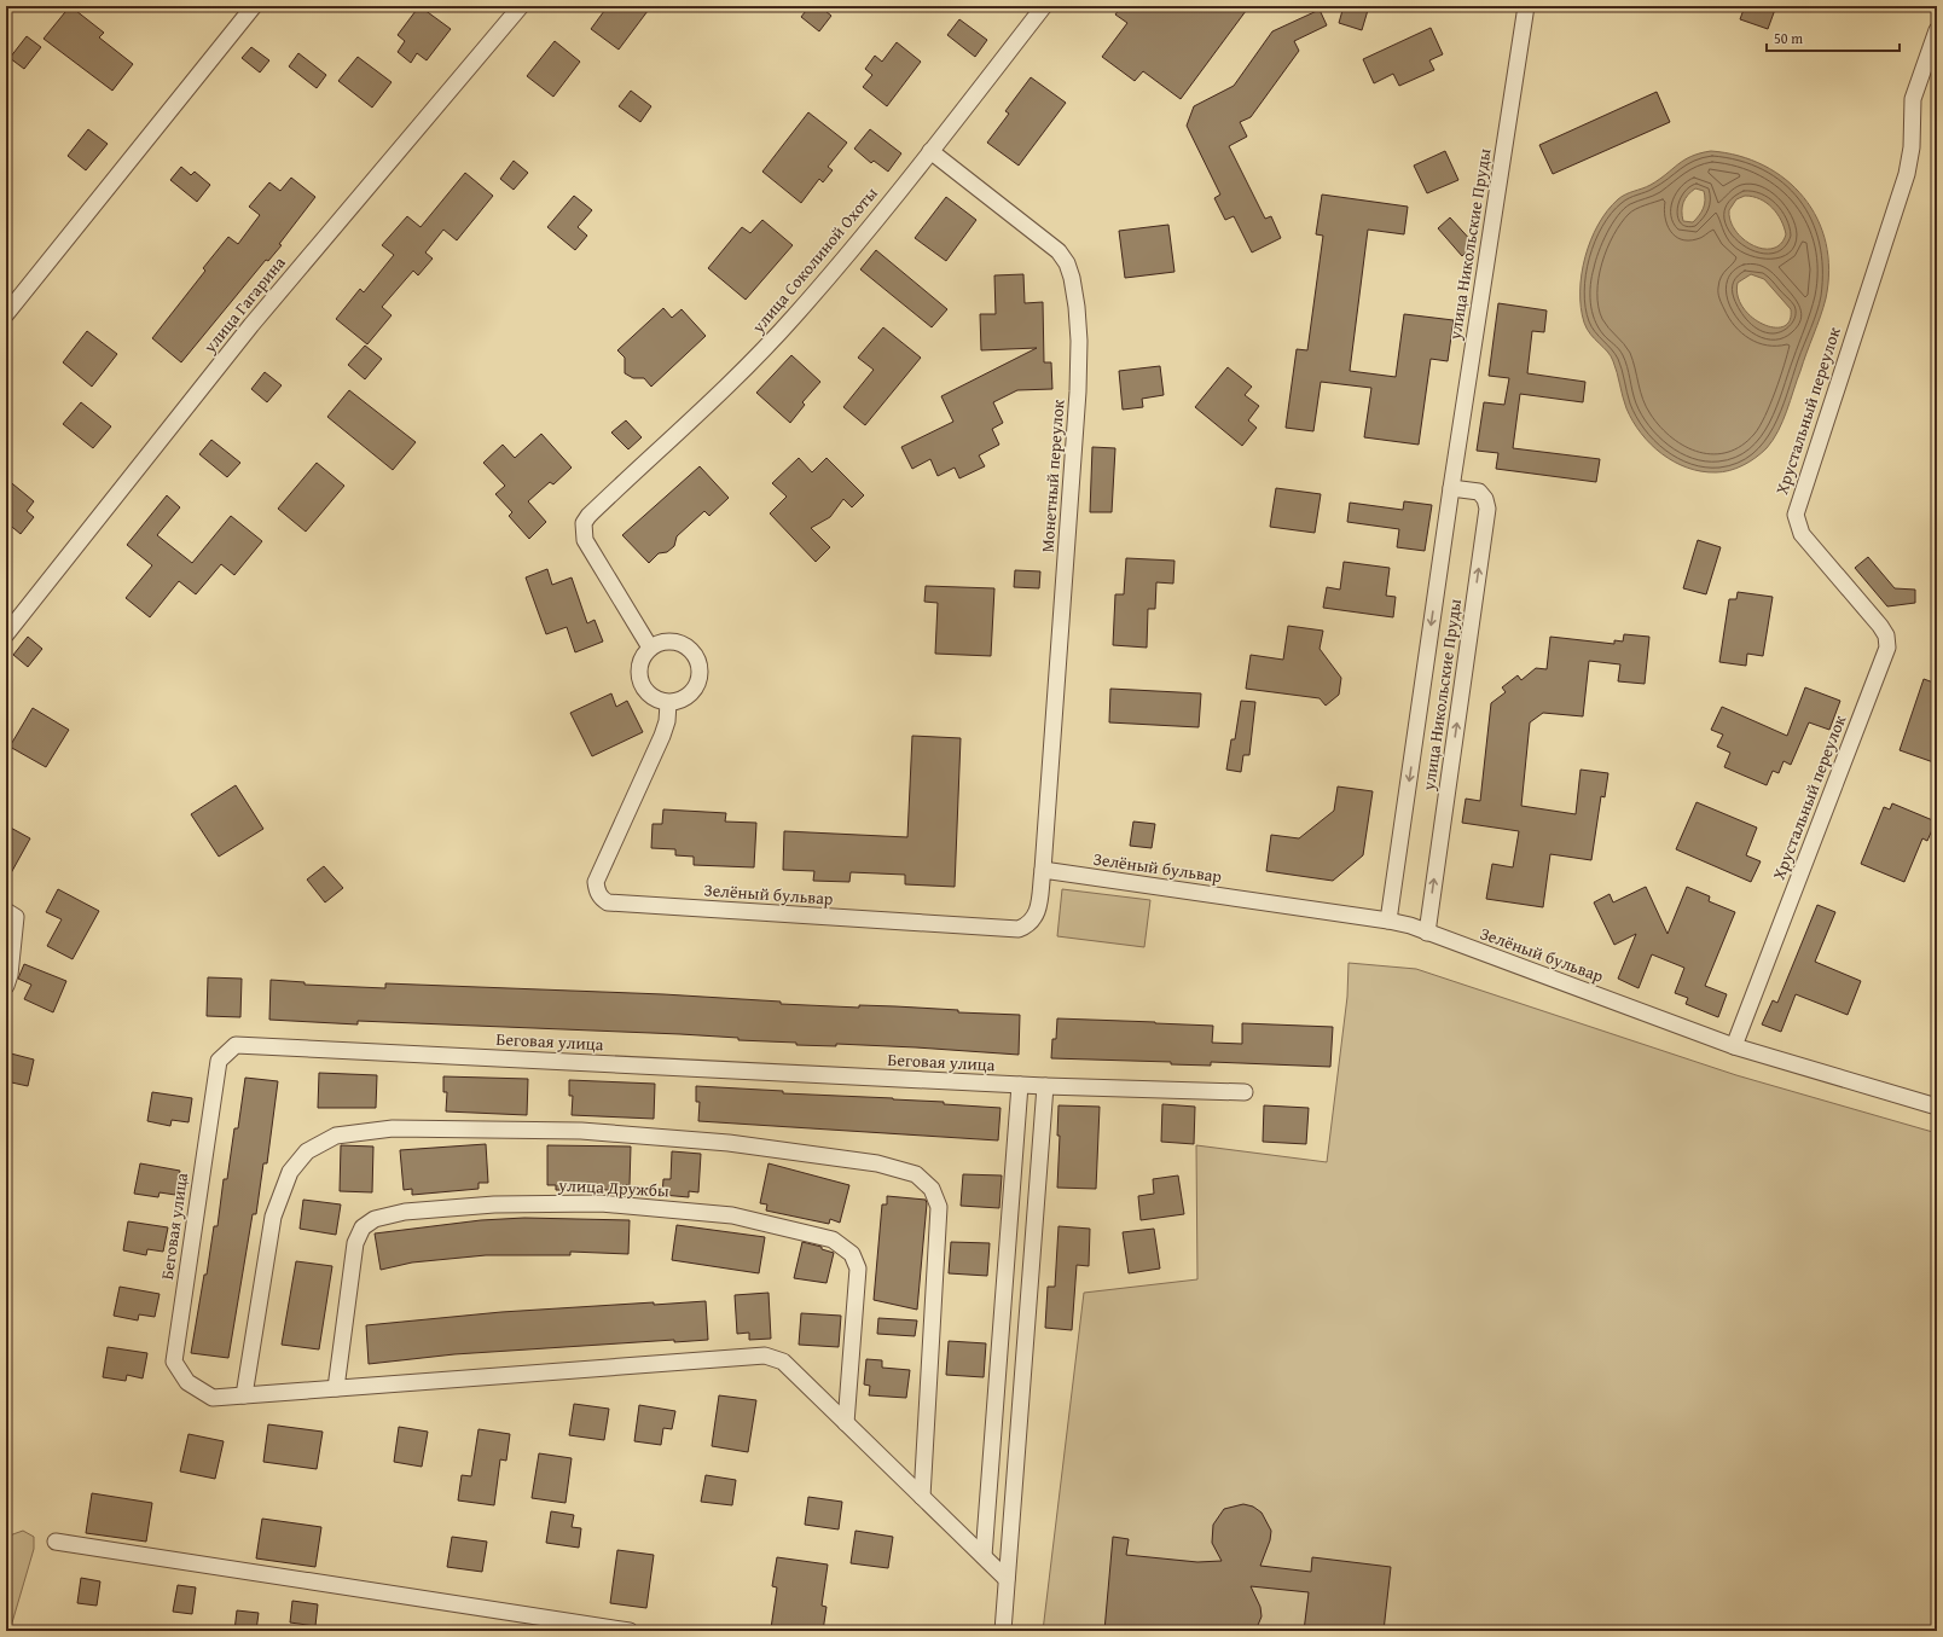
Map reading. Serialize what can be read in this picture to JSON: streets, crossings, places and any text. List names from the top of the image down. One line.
{"streets":{"street":["улица Никольские Пруды","улица Соколиной Охоты","улица Гагарина","Хрустальный переулок","Монетный переулок","Зелёный бульвар","Беговая улица","улица Дружбы"]},"crossings":[["улица Никольские Пруды","Зелёный бульвар"],["улица Соколиной Охоты","Монетный переулок"],["улица Соколиной Охоты","Зелёный бульвар"],["Хрустальный переулок","Зелёный бульвар"],["Монетный переулок","Зелёный бульвар"]],"scale_bar":"50 m"}
